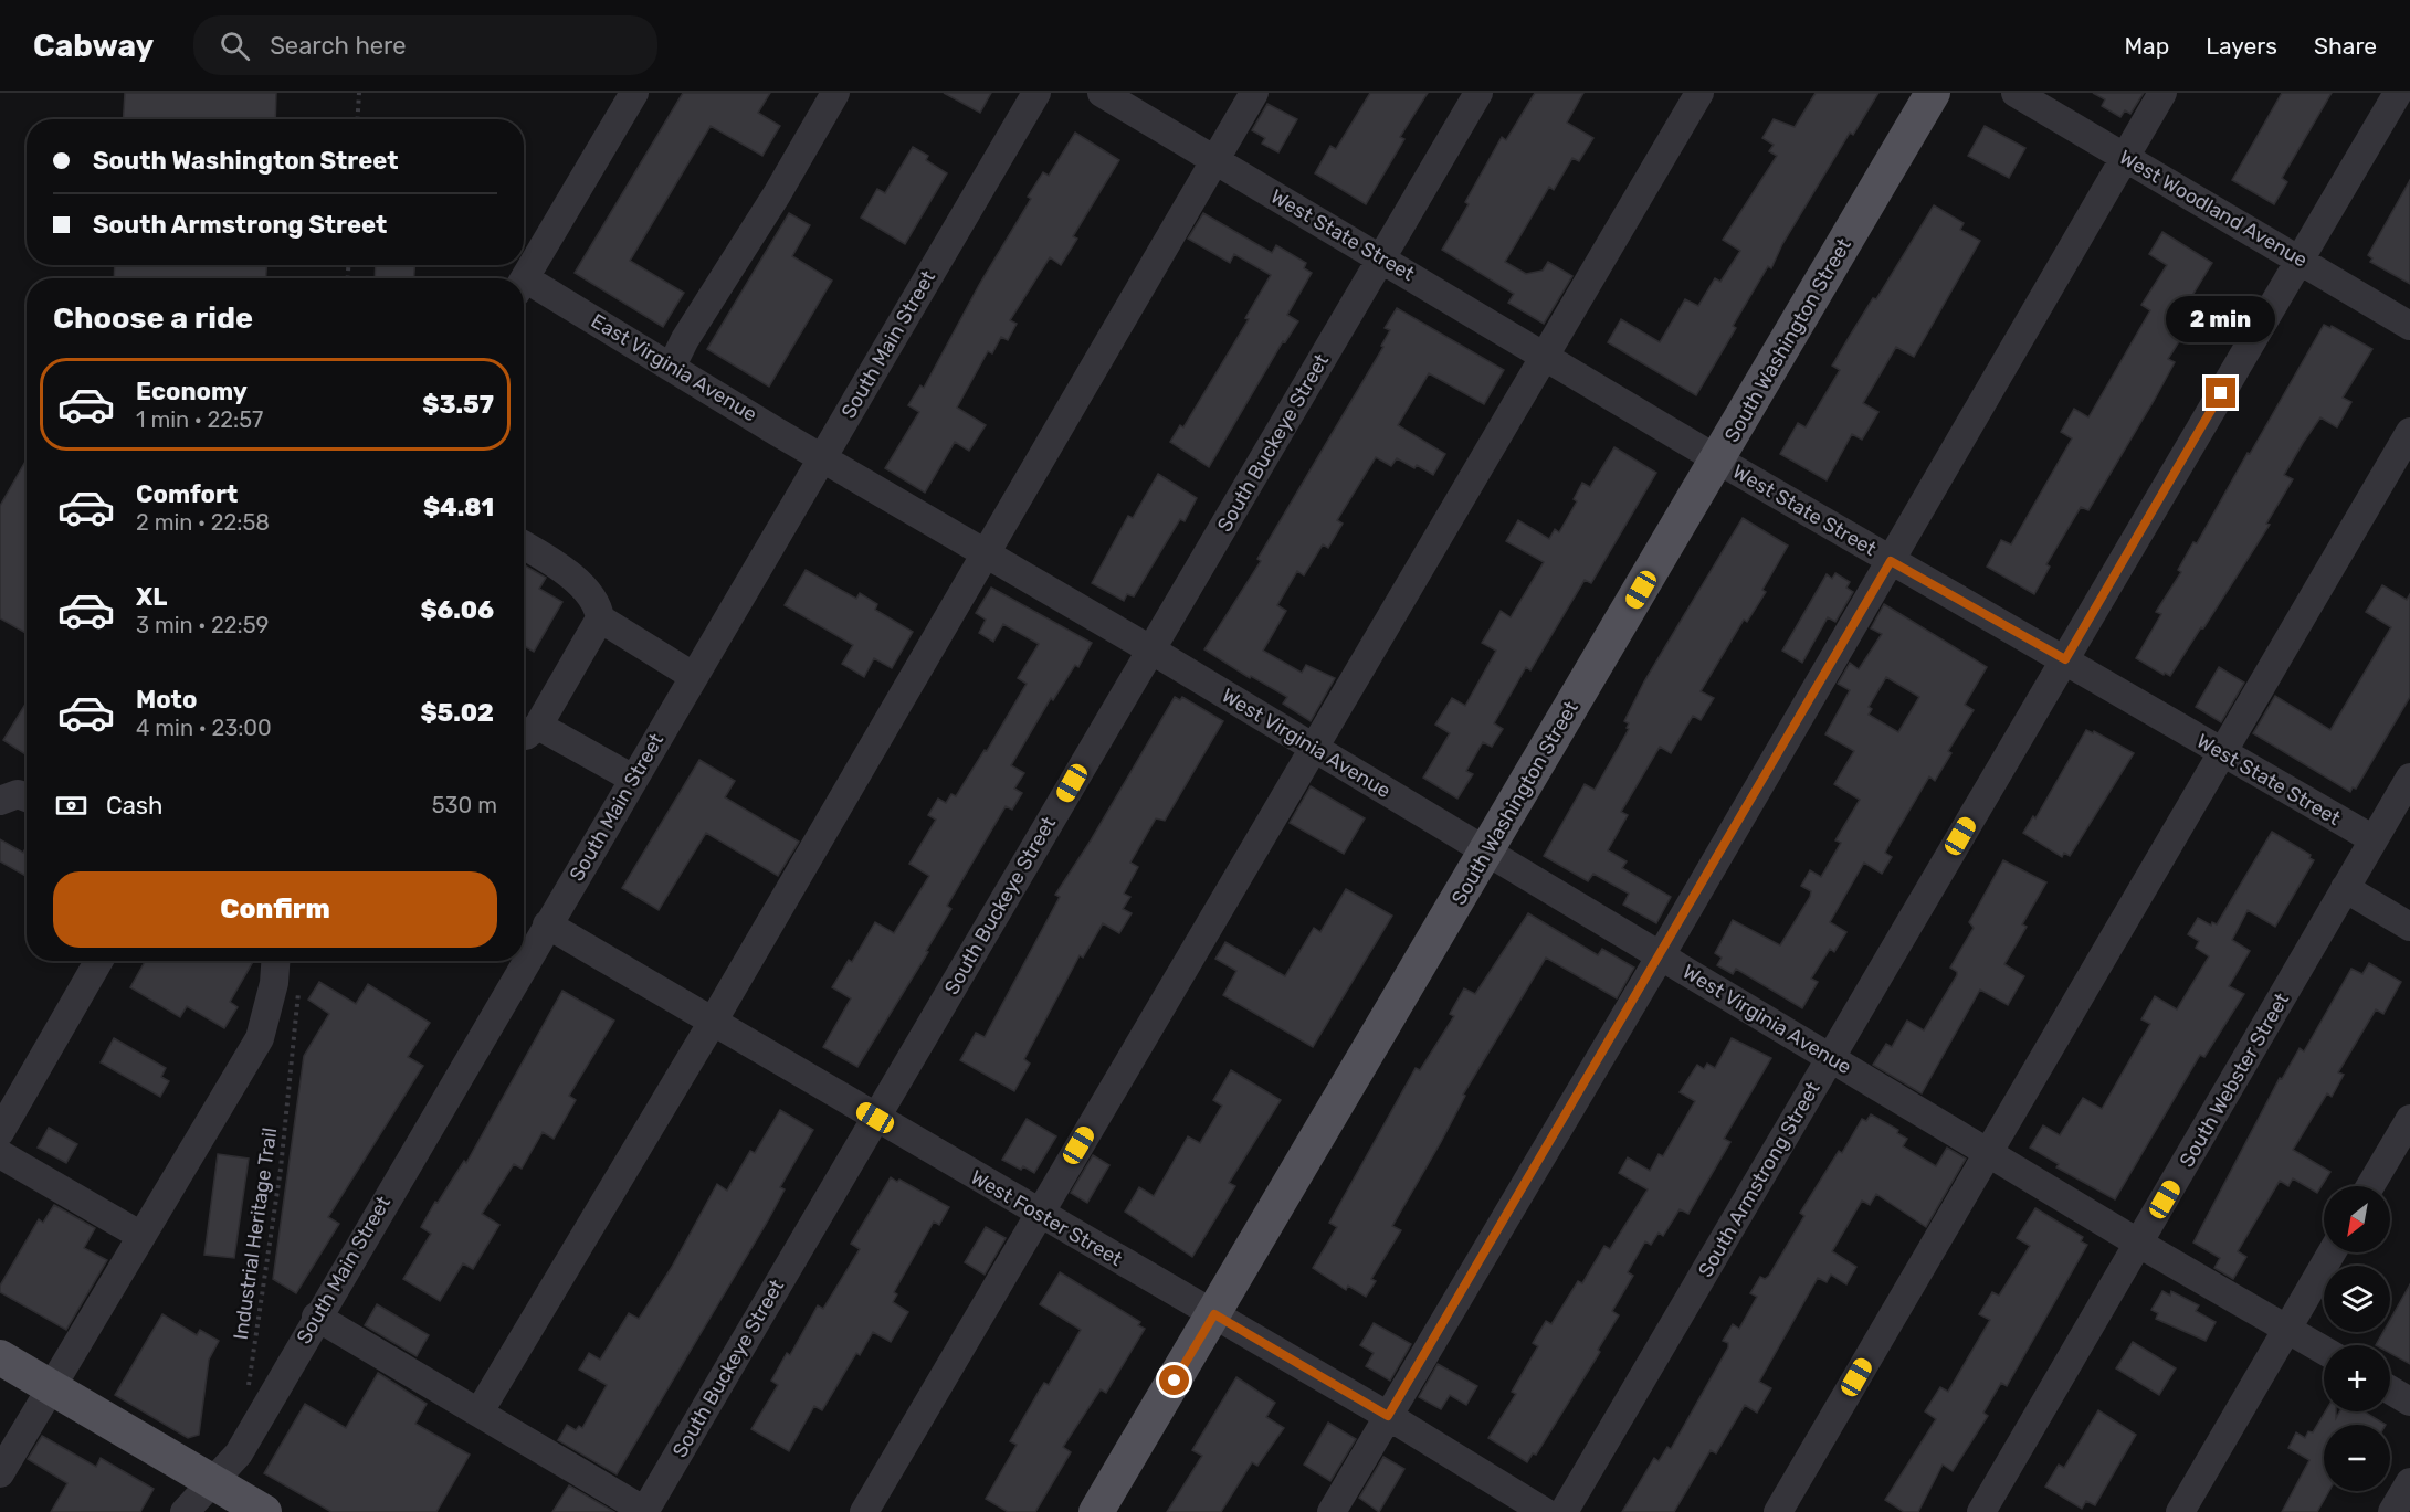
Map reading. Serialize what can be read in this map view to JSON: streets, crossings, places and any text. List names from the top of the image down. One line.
{"streets":{"main road":["South Washington Street"],"street":["West Woodland Avenue","West State Street","South Main Street","East Virginia Avenue","South Buckeye Street","West Virginia Avenue","South Webster Street","South Armstrong Street","West Foster Street"],"path":["Industrial Heritage Trail"]},"crossings":[["West Woodland Avenue","South Armstrong Street"],["West State Street","South Washington Street"],["West State Street","South Buckeye Street"],["West State Street","South Webster Street"],["West State Street","South Armstrong Street"],["South Washington Street","West Virginia Avenue"],["South Washington Street","West Foster Street"],["South Main Street","East Virginia Avenue"],["South Main Street","West Virginia Avenue"],["South Main Street","West Foster Street"],["East Virginia Avenue","West Virginia Avenue"],["South Buckeye Street","West Virginia Avenue"],["South Buckeye Street","West Foster Street"],["West Virginia Avenue","South Webster Street"],["West Virginia Avenue","South Armstrong Street"]],"north":"bottom left","page":{"header":"Cabway","search":"Search here","nav":["Map","Layers","Share"],"banner":["South Washington Street","South Armstrong Street"],"heading":"Choose a ride","bubble":"2 min","list":[{"name":"Economy","note":"1 min · 22:57","value":"$3.57"},{"name":"Comfort","note":"2 min · 22:58","value":"$4.81"},{"name":"XL","note":"3 min · 22:59","value":"$6.06"},{"name":"Moto","note":"4 min · 23:00","value":"$5.02"}],"pay":["Cash","530 m"],"buttons":"Confirm","map_buttons":["+","−"]}}
